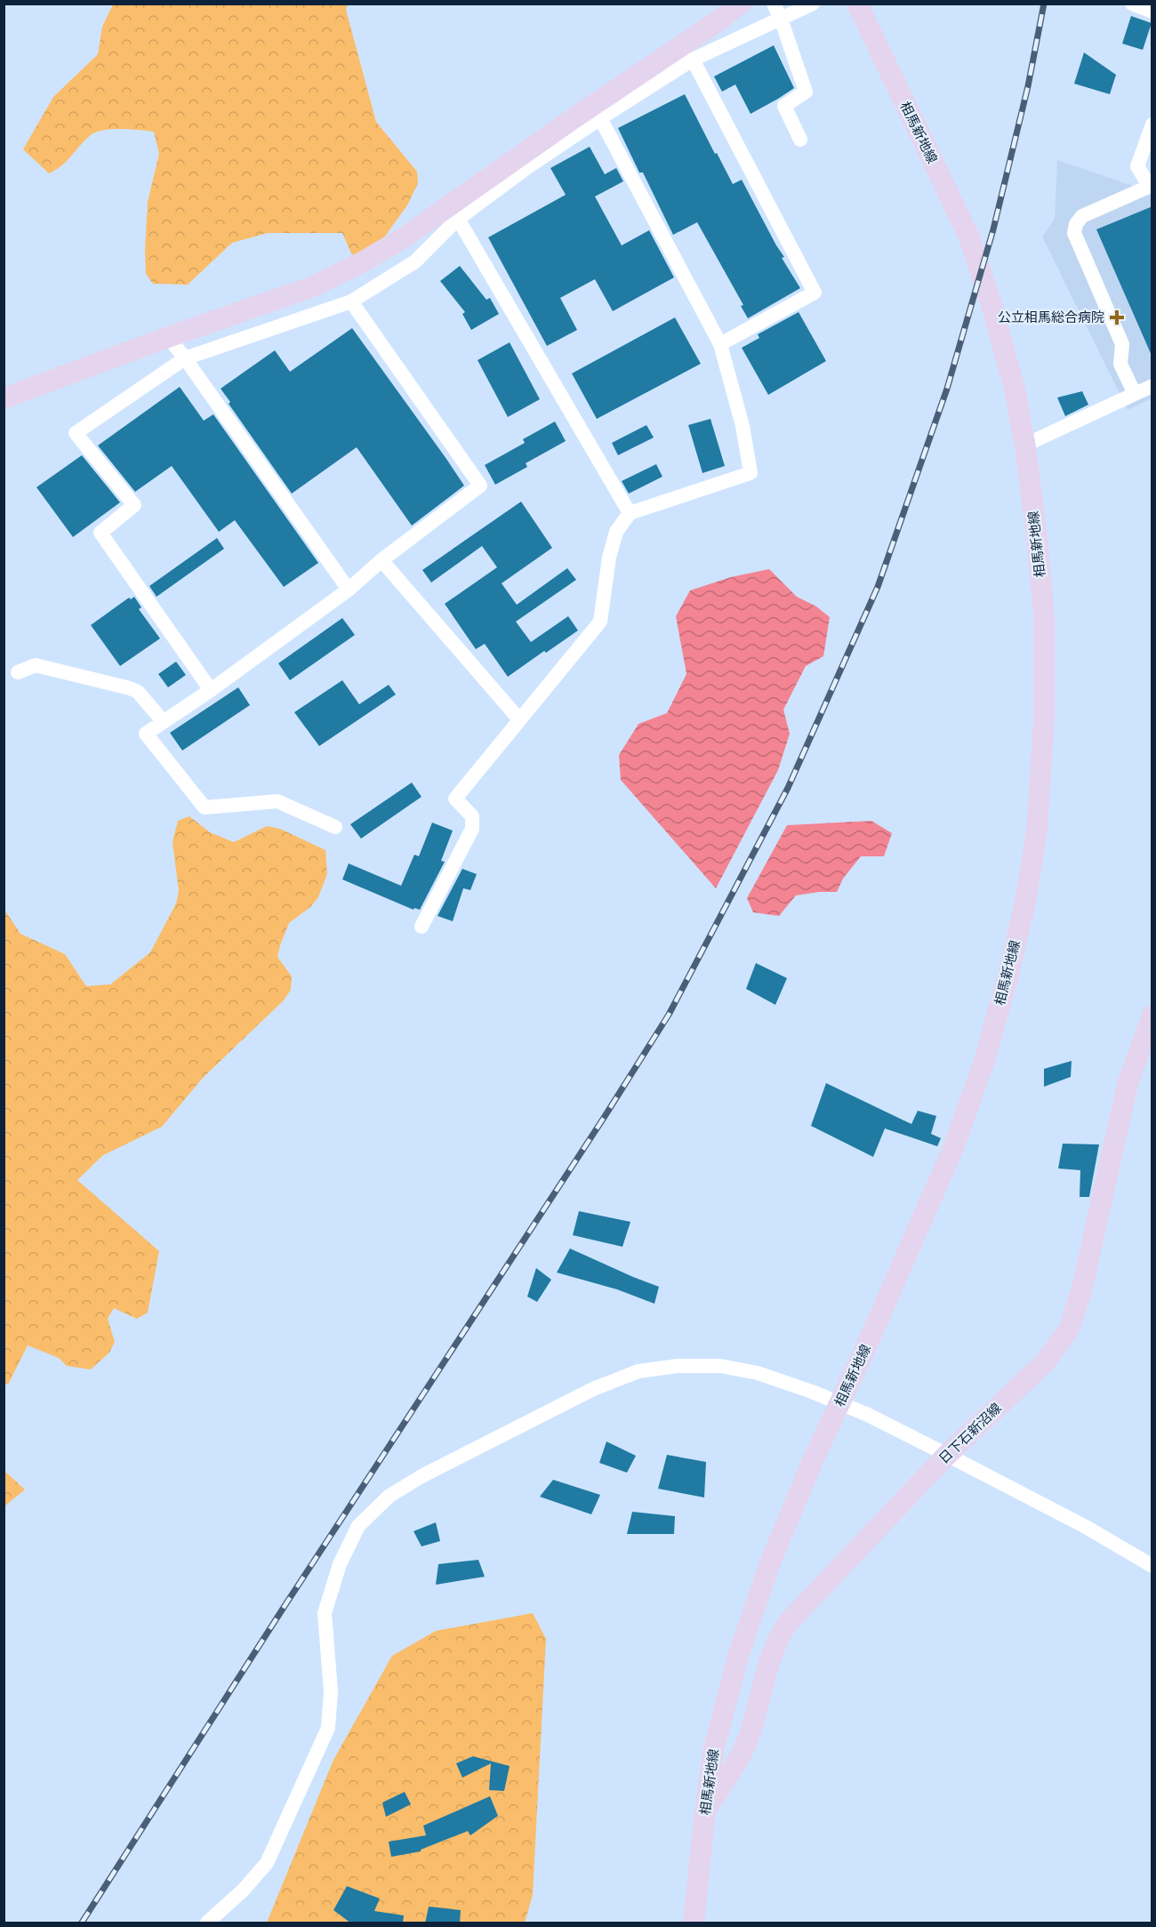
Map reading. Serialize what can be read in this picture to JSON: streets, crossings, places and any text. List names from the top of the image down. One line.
{"streets":{"main road":["相馬新地線","日下石新沼線"]},"crossings":[["相馬新地線","日下石新沼線"]],"places":{"health":["公立相馬総合病院"]}}
